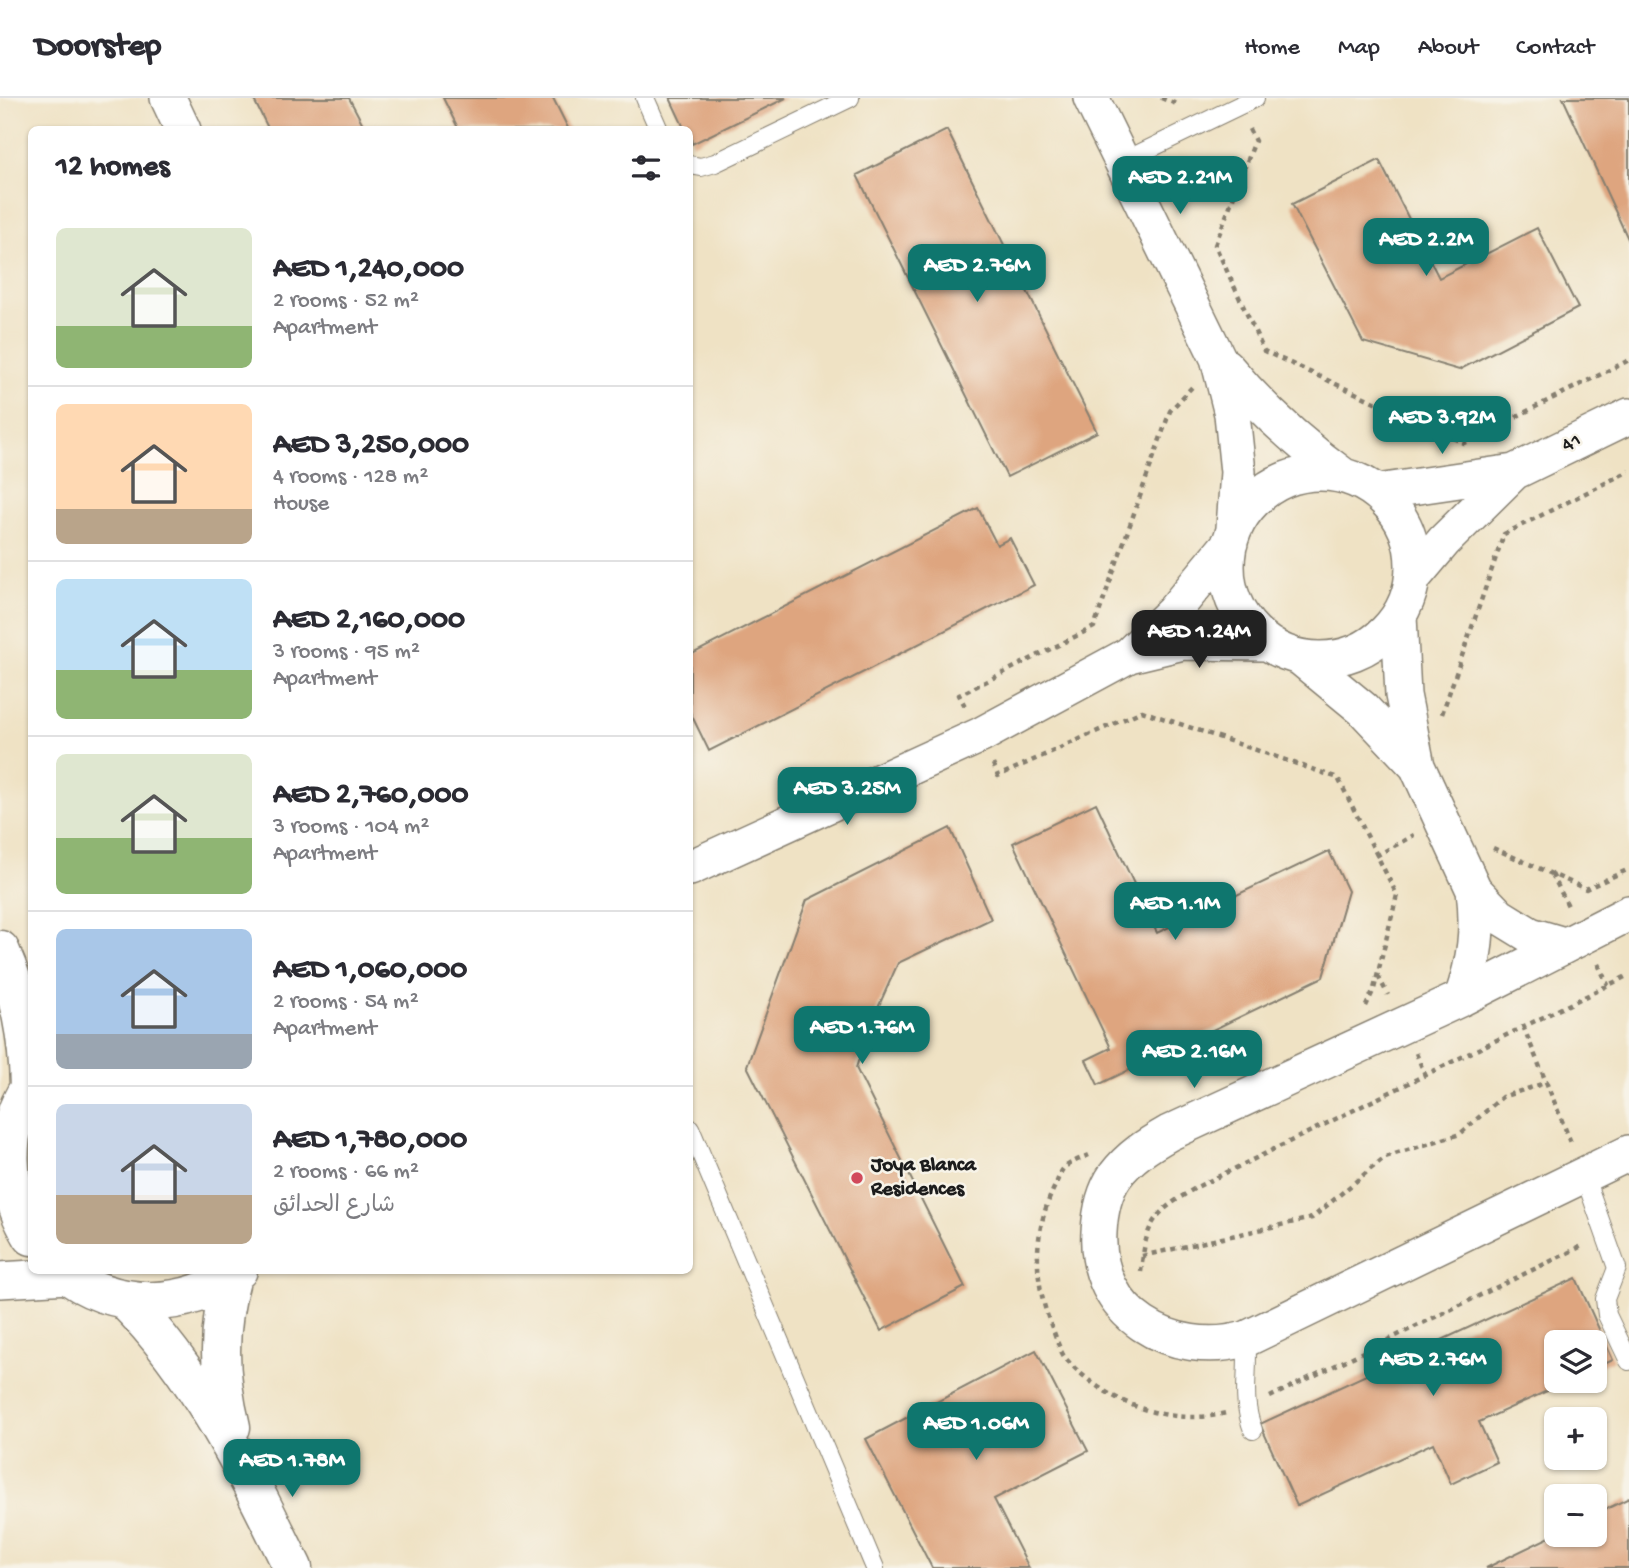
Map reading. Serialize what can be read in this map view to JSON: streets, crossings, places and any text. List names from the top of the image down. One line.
{"streets":{"street":["41"]},"places":["Joya Blanca Residences"],"page":{"header":"Doorstep","nav":["Home","Map","About","Contact"],"heading":"12 homes","price":["AED 2.21M","AED 2.2M","AED 2.76M","AED 3.92M","AED 1.24M","AED 3.25M","AED 1.1M","AED 1.76M","AED 2.16M","AED 2.76M","AED 1.06M","AED 1.78M"],"list":[{"name":"AED 1,240,000","note":"2 rooms · 52 m² · Apartment"},{"name":"AED 3,250,000","note":"4 rooms · 128 m² · House"},{"name":"AED 2,160,000","note":"3 rooms · 95 m² · Apartment"},{"name":"AED 2,760,000","note":"3 rooms · 104 m² · Apartment"},{"name":"AED 1,060,000","note":"2 rooms · 54 m² · Apartment"},{"name":"AED 1,780,000","note":"2 rooms · 66 m² · شارع الحدائق"}],"map_buttons":["+","−"]}}
